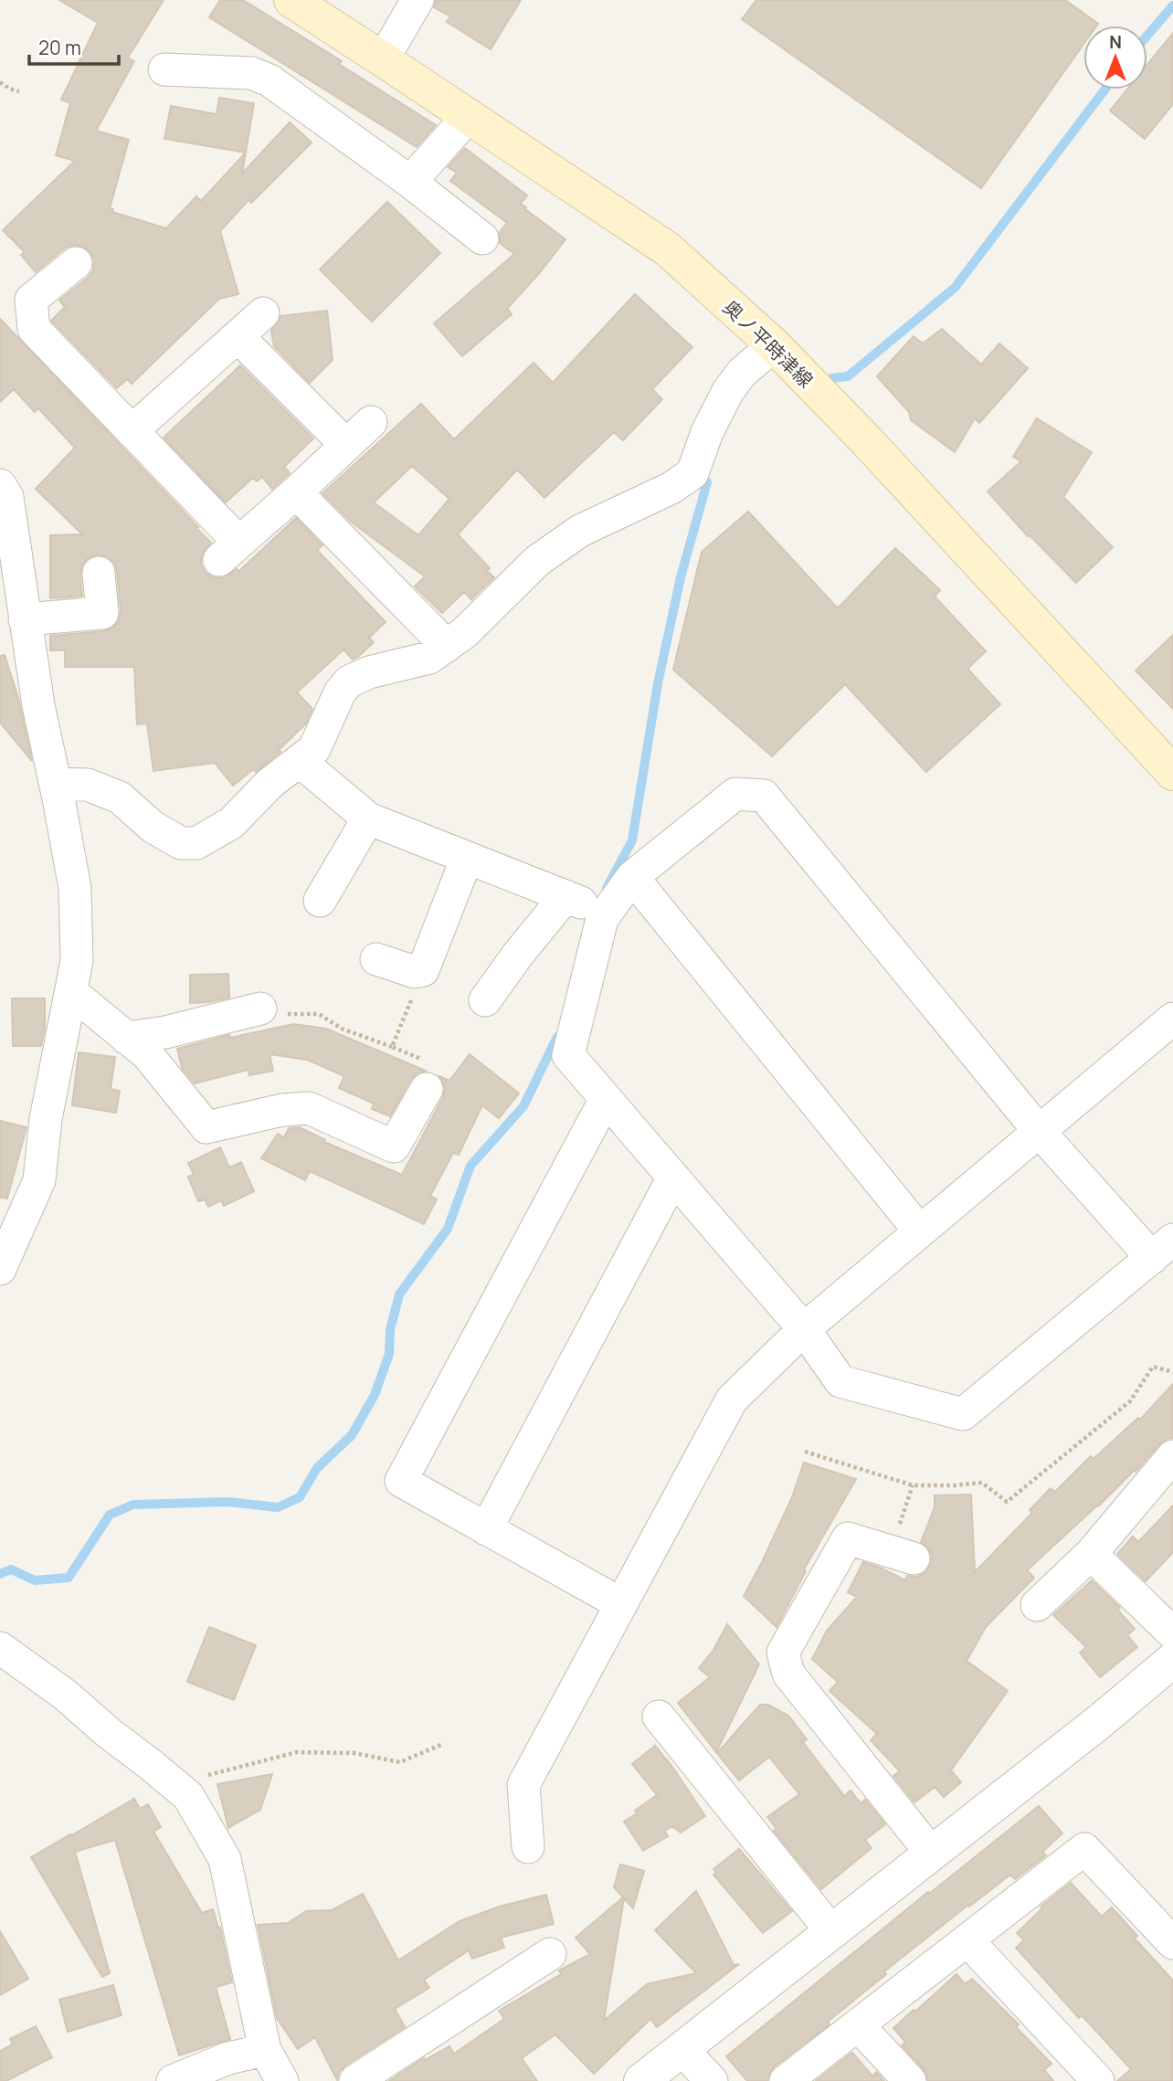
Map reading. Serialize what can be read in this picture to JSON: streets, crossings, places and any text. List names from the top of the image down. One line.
{"streets":{"main road":["奥ノ平時津線"]},"scale_bar":"20 m","north":"top"}
